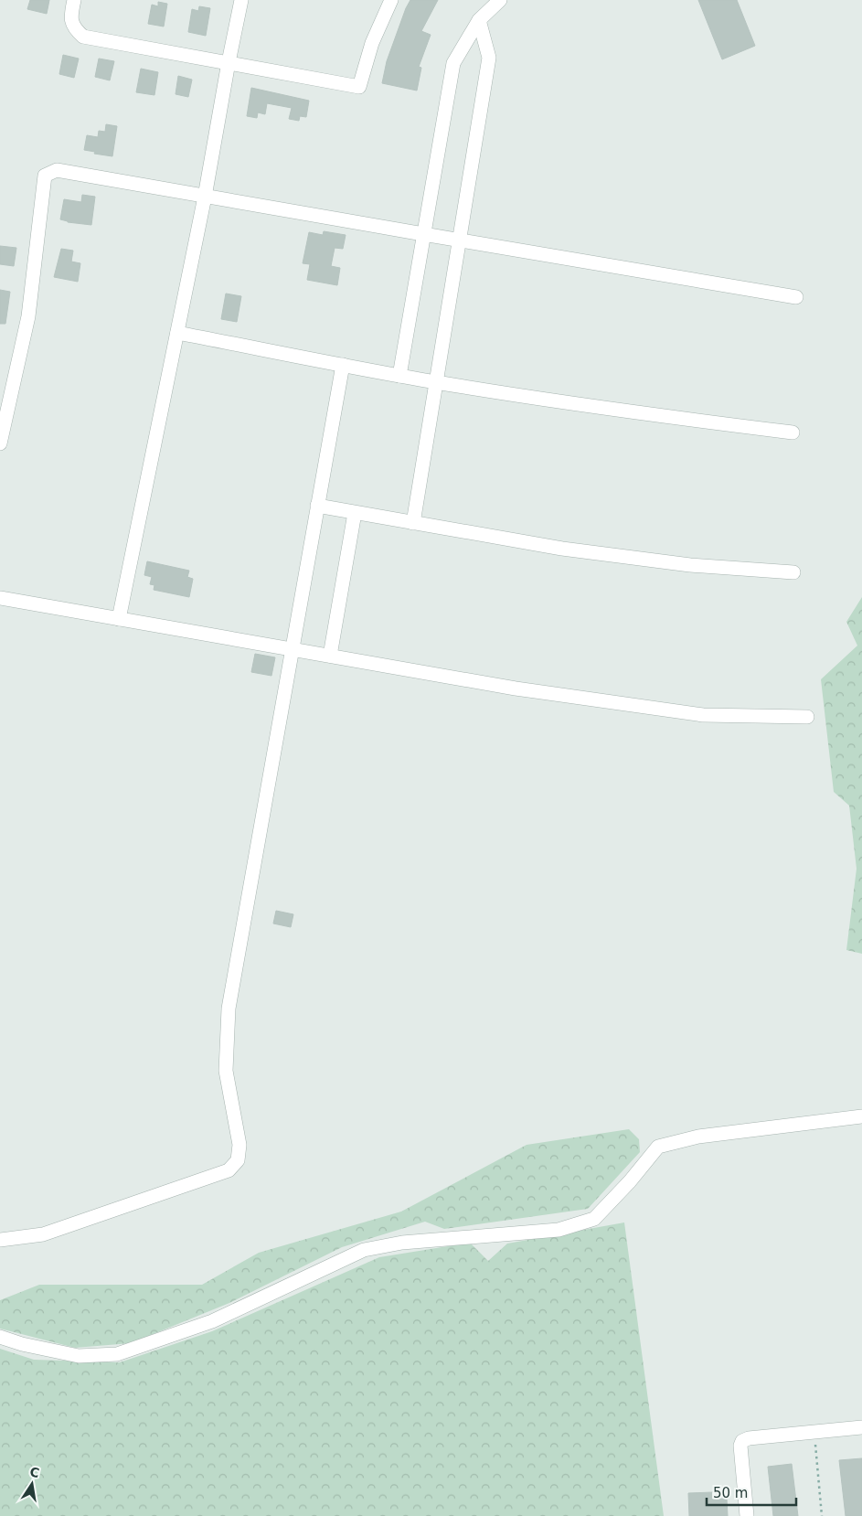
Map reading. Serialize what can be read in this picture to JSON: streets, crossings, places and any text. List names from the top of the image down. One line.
{"scale_bar":"50 m","north":"top"}
